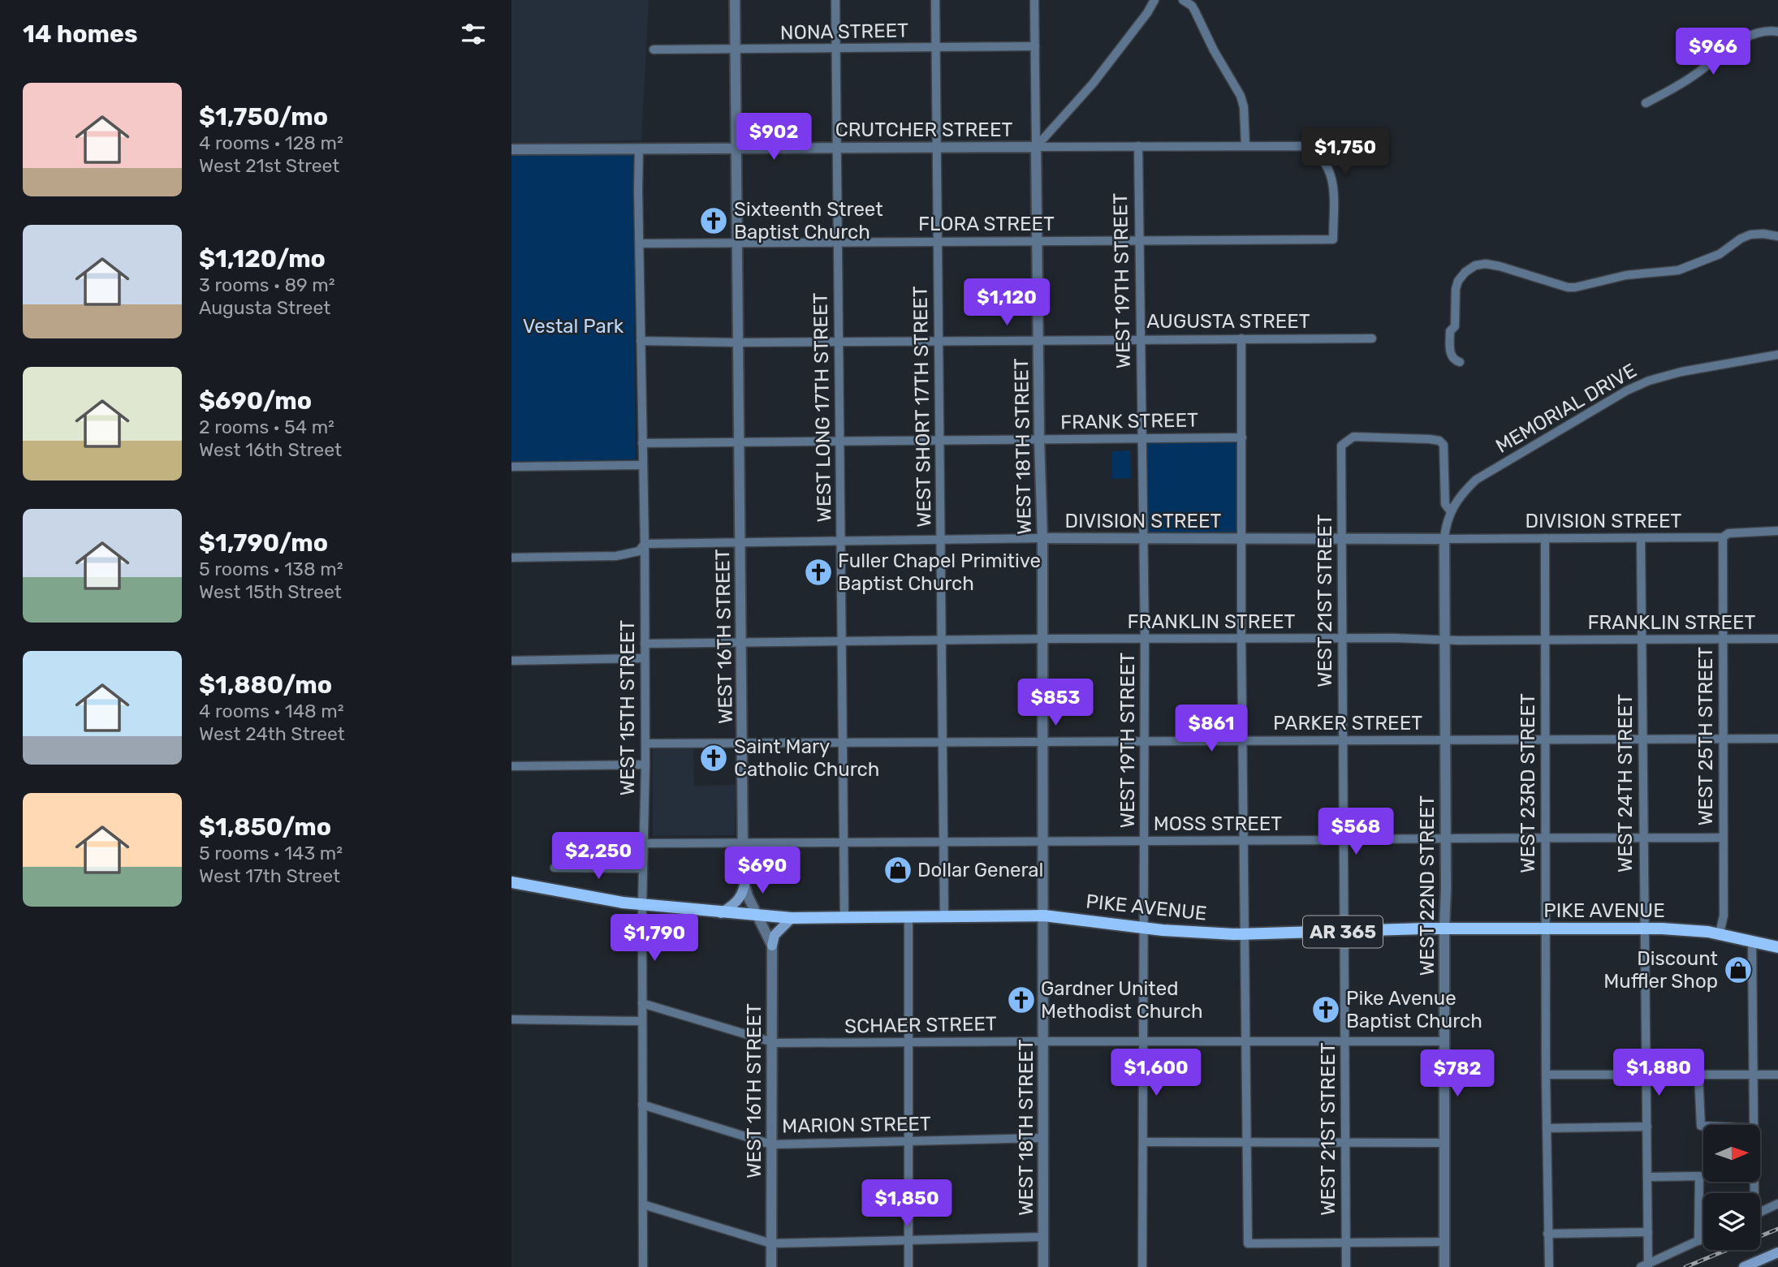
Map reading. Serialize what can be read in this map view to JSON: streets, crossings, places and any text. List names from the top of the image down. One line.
{"streets":{"main road":["PIKE AVENUE","AR 365"],"street":["NONA STREET","CRUTCHER STREET","FLORA STREET","WEST 19TH STREET","AUGUSTA STREET","WEST SHORT 17TH STREET","WEST LONG 17TH STREET","MEMORIAL DRIVE","FRANK STREET","WEST 18TH STREET","DIVISION STREET","WEST 21ST STREET","FRANKLIN STREET","WEST 16TH STREET","WEST 15TH STREET","PARKER STREET","WEST 25TH STREET","WEST 23RD STREET","WEST 24TH STREET","MOSS STREET","WEST 22ND STREET","SCHAER STREET","MARION STREET"]},"crossings":[["NONA STREET","WEST SHORT 17TH STREET"],["NONA STREET","WEST LONG 17TH STREET"],["NONA STREET","WEST 18TH STREET"],["NONA STREET","WEST 16TH STREET"],["CRUTCHER STREET","FLORA STREET"],["CRUTCHER STREET","WEST 19TH STREET"],["CRUTCHER STREET","WEST SHORT 17TH STREET"],["CRUTCHER STREET","WEST LONG 17TH STREET"],["CRUTCHER STREET","WEST 18TH STREET"],["CRUTCHER STREET","WEST 16TH STREET"],["CRUTCHER STREET","WEST 15TH STREET"],["FLORA STREET","WEST 19TH STREET"],["FLORA STREET","WEST SHORT 17TH STREET"],["FLORA STREET","WEST LONG 17TH STREET"],["FLORA STREET","WEST 18TH STREET"],["FLORA STREET","WEST 16TH STREET"],["FLORA STREET","WEST 15TH STREET"],["WEST 19TH STREET","AUGUSTA STREET"],["WEST 19TH STREET","FRANK STREET"],["WEST 19TH STREET","DIVISION STREET"],["WEST 19TH STREET","FRANKLIN STREET"],["WEST 19TH STREET","PARKER STREET"],["WEST 19TH STREET","MOSS STREET"],["WEST 19TH STREET","PIKE AVENUE"],["WEST 19TH STREET","SCHAER STREET"],["AUGUSTA STREET","WEST SHORT 17TH STREET"],["AUGUSTA STREET","WEST LONG 17TH STREET"],["AUGUSTA STREET","WEST 18TH STREET"],["AUGUSTA STREET","WEST 16TH STREET"],["AUGUSTA STREET","WEST 15TH STREET"],["WEST SHORT 17TH STREET","FRANK STREET"],["WEST SHORT 17TH STREET","DIVISION STREET"],["WEST SHORT 17TH STREET","FRANKLIN STREET"],["WEST SHORT 17TH STREET","PARKER STREET"],["WEST SHORT 17TH STREET","MOSS STREET"],["WEST SHORT 17TH STREET","PIKE AVENUE"],["WEST LONG 17TH STREET","FRANK STREET"],["WEST LONG 17TH STREET","DIVISION STREET"],["WEST LONG 17TH STREET","FRANKLIN STREET"],["WEST LONG 17TH STREET","PARKER STREET"],["WEST LONG 17TH STREET","MOSS STREET"],["WEST LONG 17TH STREET","PIKE AVENUE"],["MEMORIAL DRIVE","DIVISION STREET"],["MEMORIAL DRIVE","WEST 21ST STREET"],["MEMORIAL DRIVE","WEST 22ND STREET"],["FRANK STREET","WEST 18TH STREET"],["FRANK STREET","WEST 16TH STREET"],["FRANK STREET","WEST 15TH STREET"],["WEST 18TH STREET","DIVISION STREET"],["WEST 18TH STREET","FRANKLIN STREET"],["WEST 18TH STREET","PARKER STREET"],["WEST 18TH STREET","MOSS STREET"],["WEST 18TH STREET","PIKE AVENUE"],["WEST 18TH STREET","SCHAER STREET"],["WEST 18TH STREET","MARION STREET"],["DIVISION STREET","WEST 21ST STREET"],["DIVISION STREET","WEST 16TH STREET"],["DIVISION STREET","WEST 15TH STREET"],["DIVISION STREET","WEST 25TH STREET"],["DIVISION STREET","WEST 23RD STREET"],["DIVISION STREET","WEST 24TH STREET"],["DIVISION STREET","WEST 22ND STREET"],["WEST 21ST STREET","FRANKLIN STREET"],["WEST 21ST STREET","PARKER STREET"],["WEST 21ST STREET","MOSS STREET"],["WEST 21ST STREET","PIKE AVENUE"],["WEST 21ST STREET","SCHAER STREET"],["FRANKLIN STREET","WEST 16TH STREET"],["FRANKLIN STREET","WEST 15TH STREET"],["FRANKLIN STREET","WEST 25TH STREET"],["FRANKLIN STREET","WEST 23RD STREET"],["FRANKLIN STREET","WEST 24TH STREET"],["FRANKLIN STREET","WEST 22ND STREET"],["WEST 16TH STREET","PARKER STREET"],["WEST 16TH STREET","MOSS STREET"],["WEST 16TH STREET","PIKE AVENUE"],["WEST 16TH STREET","SCHAER STREET"],["WEST 16TH STREET","MARION STREET"],["WEST 15TH STREET","PARKER STREET"],["WEST 15TH STREET","MOSS STREET"],["WEST 15TH STREET","PIKE AVENUE"],["WEST 15TH STREET","SCHAER STREET"],["WEST 15TH STREET","MARION STREET"],["PARKER STREET","WEST 25TH STREET"],["PARKER STREET","WEST 23RD STREET"],["PARKER STREET","WEST 24TH STREET"],["PARKER STREET","WEST 22ND STREET"],["WEST 25TH STREET","MOSS STREET"],["WEST 25TH STREET","PIKE AVENUE"],["WEST 23RD STREET","MOSS STREET"],["WEST 23RD STREET","PIKE AVENUE"],["WEST 24TH STREET","MOSS STREET"],["WEST 24TH STREET","PIKE AVENUE"],["MOSS STREET","WEST 22ND STREET"],["WEST 22ND STREET","PIKE AVENUE"],["WEST 22ND STREET","SCHAER STREET"]],"parks":["Vestal Park"],"places":{"church":["Sixteenth Street Baptist Church","Fuller Chapel Primitive Baptist Church","Saint Mary Catholic Church","Gardner United Methodist Church","Pike Avenue Baptist Church"],"shop":["Dollar General","Discount Muffler Shop"]},"north":"right","page":{"heading":"14 homes","price":["$966","$902","$1,750","$1,120","$853","$861","$568","$2,250","$690","$1,790","$1,600","$1,880","$782","$1,850"],"list":[{"name":"$1,750/mo","note":"4 rooms · 128 m² · West 21st Street"},{"name":"$1,120/mo","note":"3 rooms · 89 m² · Augusta Street"},{"name":"$690/mo","note":"2 rooms · 54 m² · West 16th Street"},{"name":"$1,790/mo","note":"5 rooms · 138 m² · West 15th Street"},{"name":"$1,880/mo","note":"4 rooms · 148 m² · West 24th Street"},{"name":"$1,850/mo","note":"5 rooms · 143 m² · West 17th Street"}]}}
